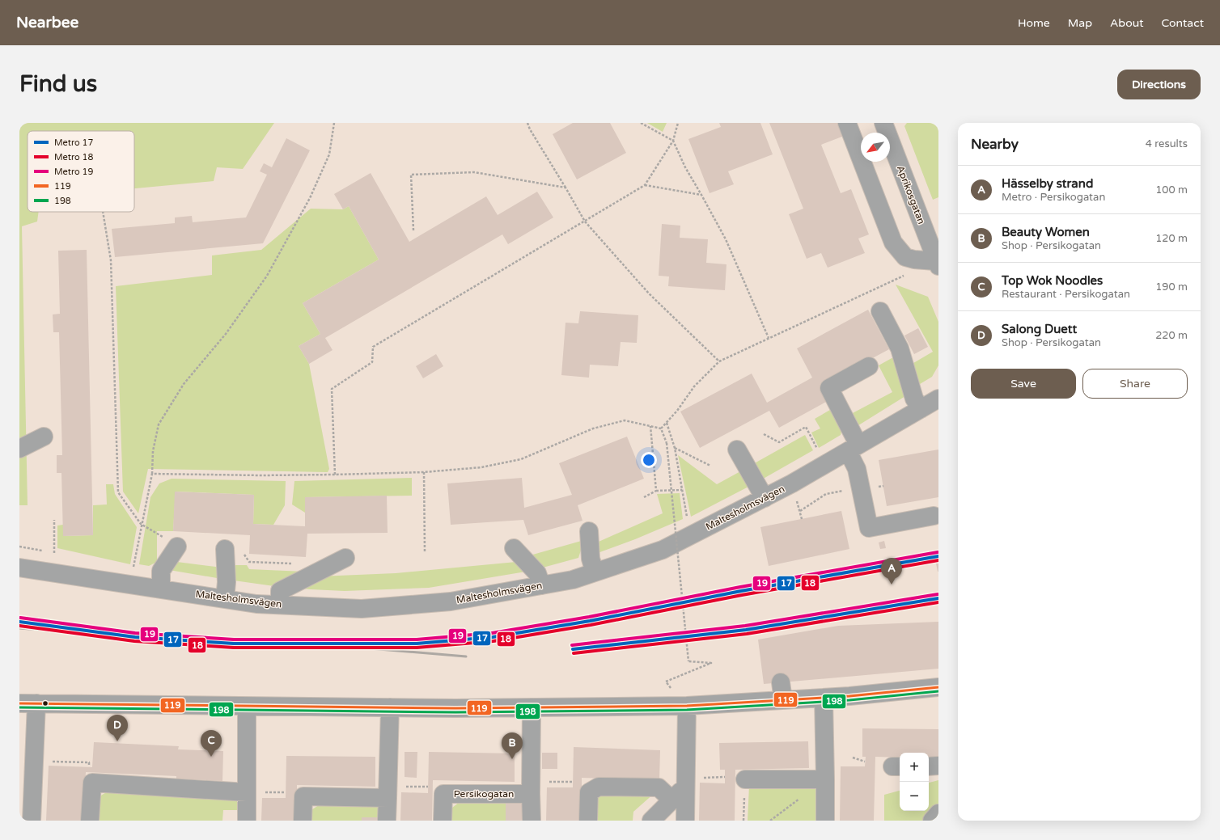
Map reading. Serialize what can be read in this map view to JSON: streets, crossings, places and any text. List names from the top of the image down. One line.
{"streets":{"street":["Aprikosgatan","Maltesholmsvägen","Persikogatan"]},"lines":["metro line 19","metro line 17","metro line 18","transit line 119","transit line 198"],"legend":["Metro 17","Metro 18","Metro 19","119","198"],"north":"bottom left","page":{"header":"Nearbee","nav":["Home","Map","About","Contact"],"buttons":["Directions",["Save","Share"]],"title":"Find us","heading":["Nearby","4 results"],"list":[{"mark":"A","name":"Hässelby strand","note":"Metro · Persikogatan","value":"100 m"},{"mark":"B","name":"Beauty Women","note":"Shop · Persikogatan","value":"120 m"},{"mark":"C","name":"Top Wok Noodles","note":"Restaurant · Persikogatan","value":"190 m"},{"mark":"D","name":"Salong Duett","note":"Shop · Persikogatan","value":"220 m"}],"pins":["A","D","C","B"],"map_buttons":["+","−"]}}
